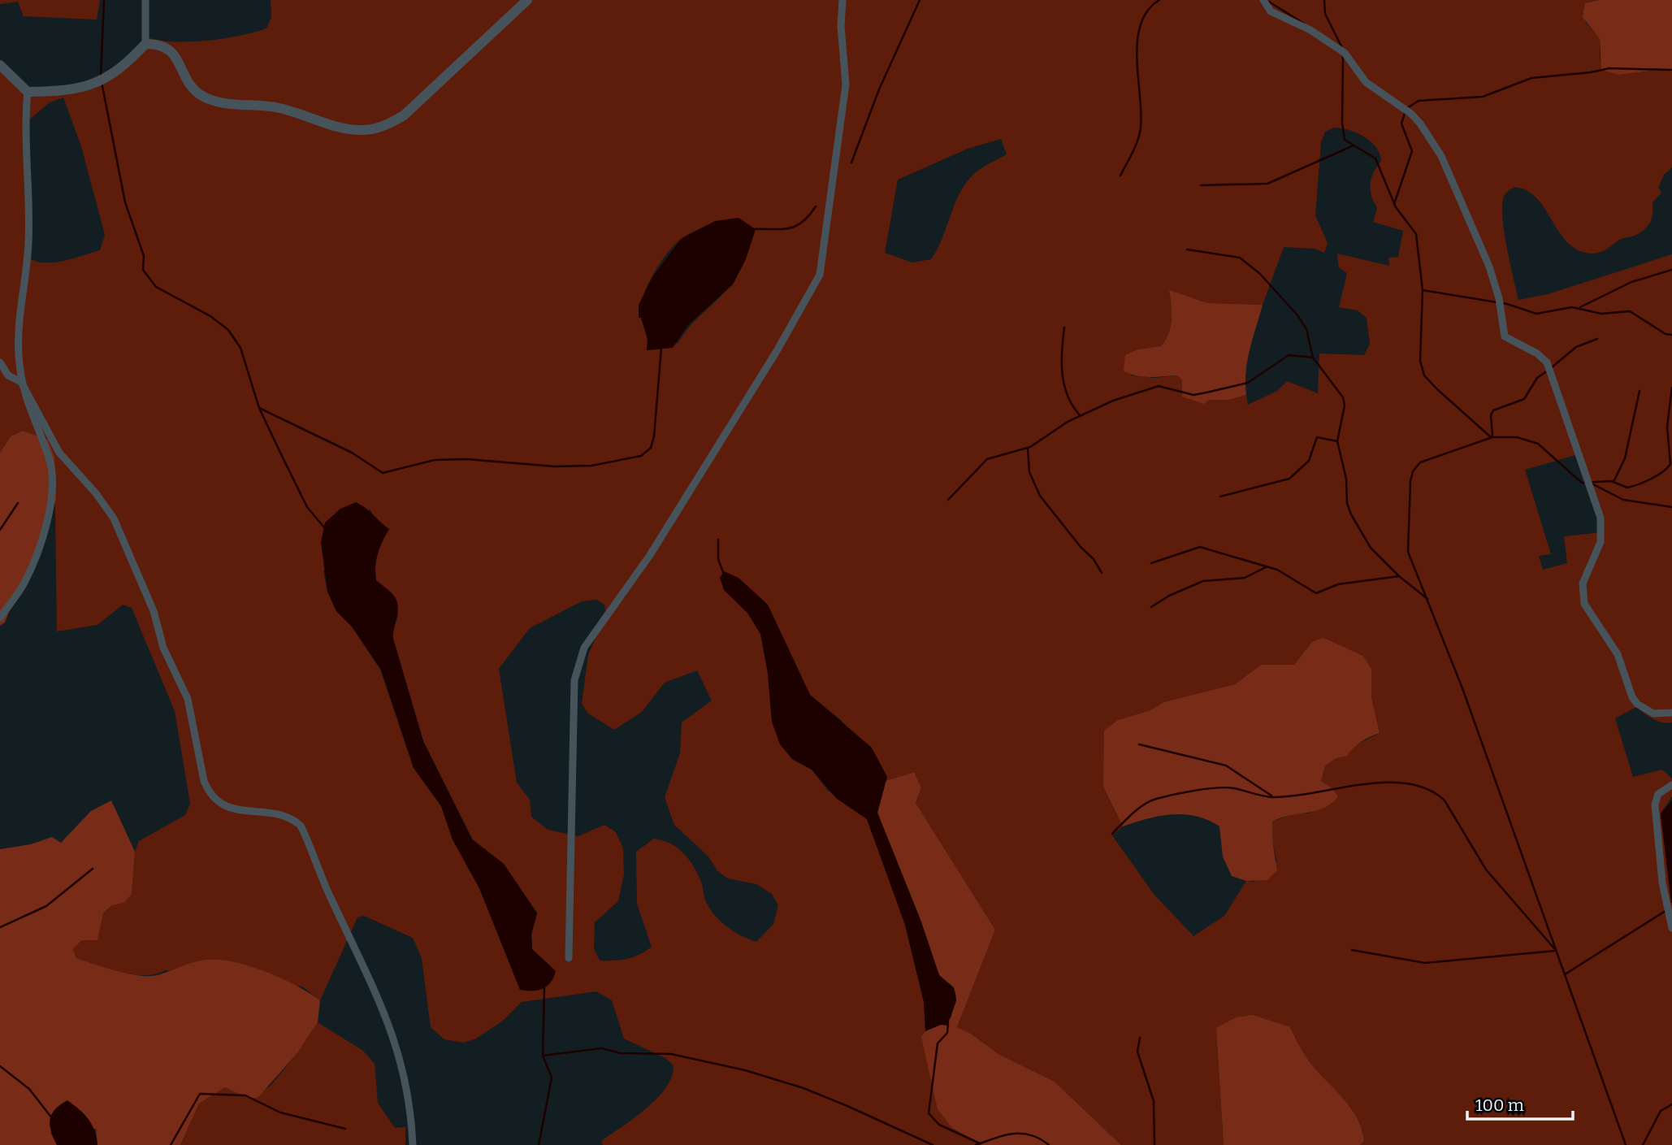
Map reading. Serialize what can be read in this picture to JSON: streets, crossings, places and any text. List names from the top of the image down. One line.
{"scale_bar":"100 m"}
